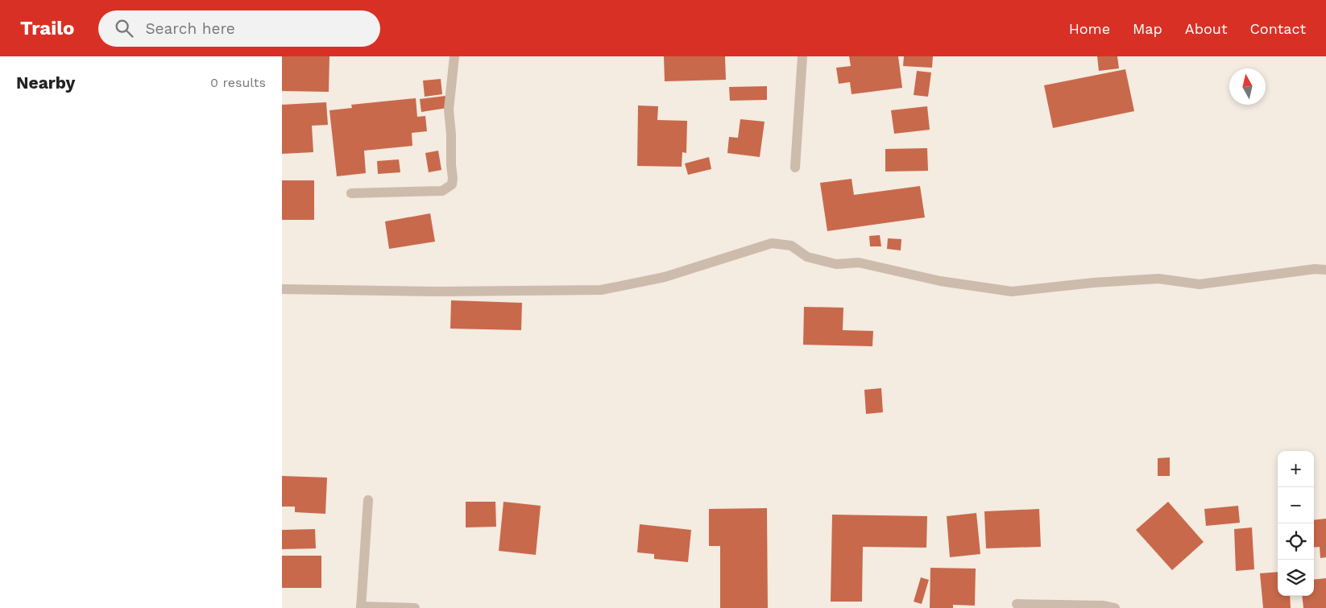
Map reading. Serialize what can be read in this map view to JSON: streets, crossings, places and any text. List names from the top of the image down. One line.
{"north":"top","page":{"header":"Trailo","search":"Search here","nav":["Home","Map","About","Contact"],"heading":["Nearby","0 results"],"map_buttons":["+","−"]}}
